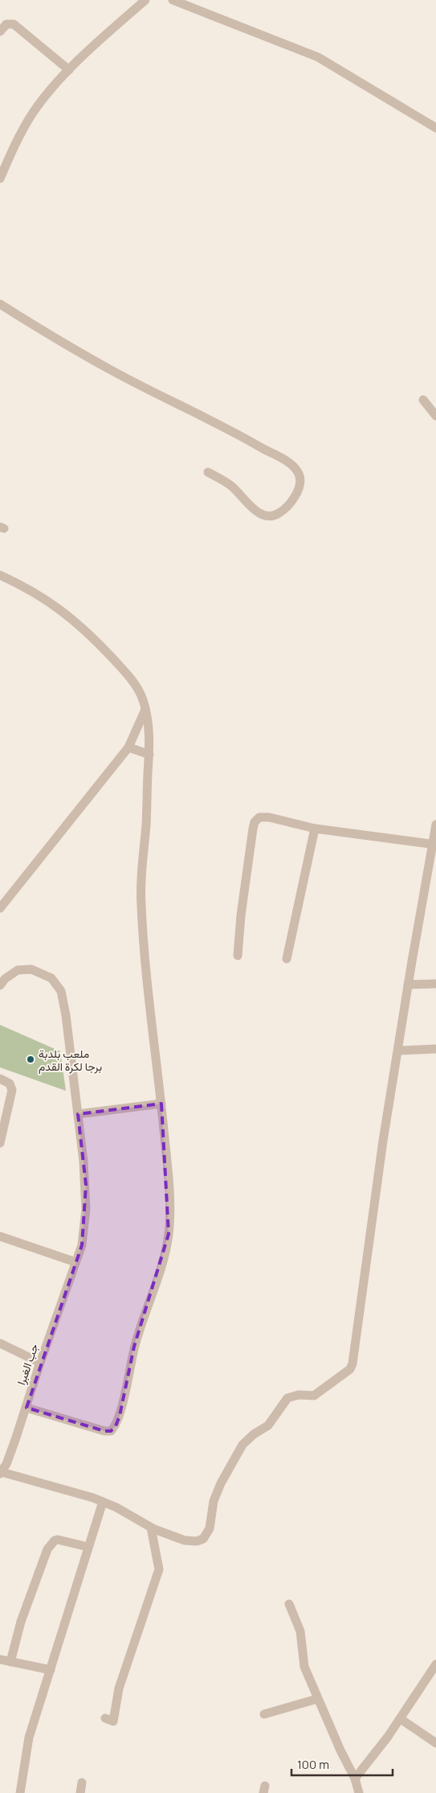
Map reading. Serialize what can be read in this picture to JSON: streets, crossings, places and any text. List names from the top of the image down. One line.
{"streets":{"street":["جب الغبرا"]},"places":["ملعب بلدبة برجا لكرة القدم"],"scale_bar":"100 m"}
